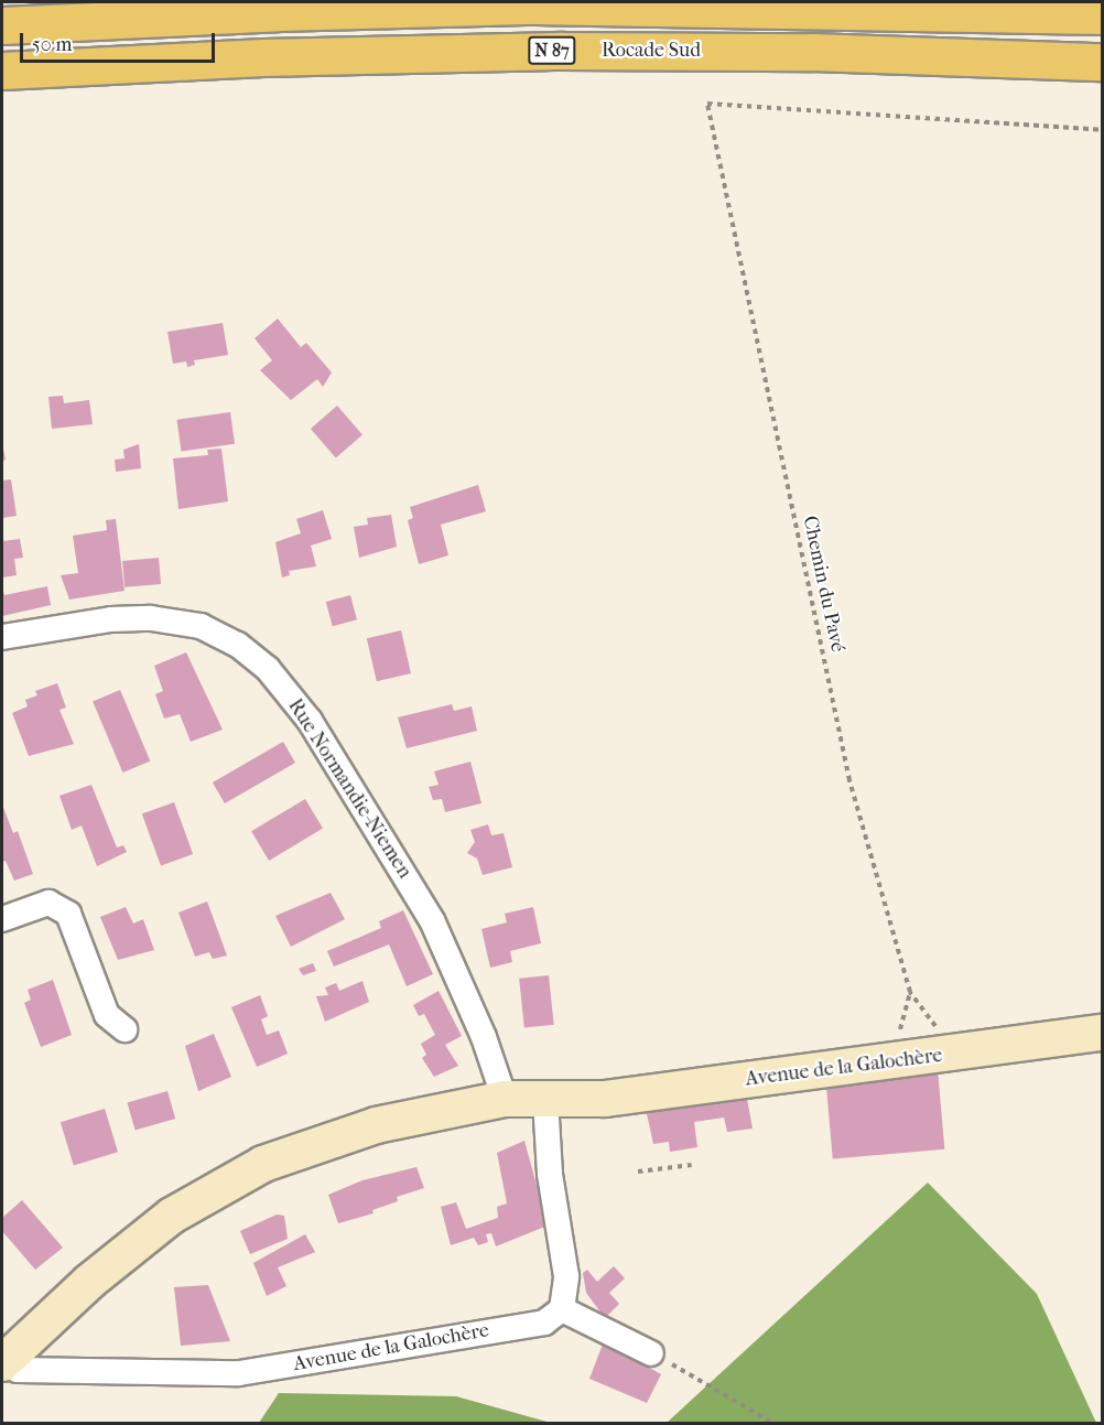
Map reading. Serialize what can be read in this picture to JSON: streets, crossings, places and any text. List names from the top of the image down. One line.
{"streets":{"highway":["N 87","Rocade Sud"],"main road":["Avenue de la Galochère"],"street":["Rue Normandie-Niemen"],"path":["Chemin du Pavé"]},"crossings":[["Chemin du Pavé","Avenue de la Galochère"],["Rue Normandie-Niemen","Avenue de la Galochère"]],"scale_bar":"50 m"}
